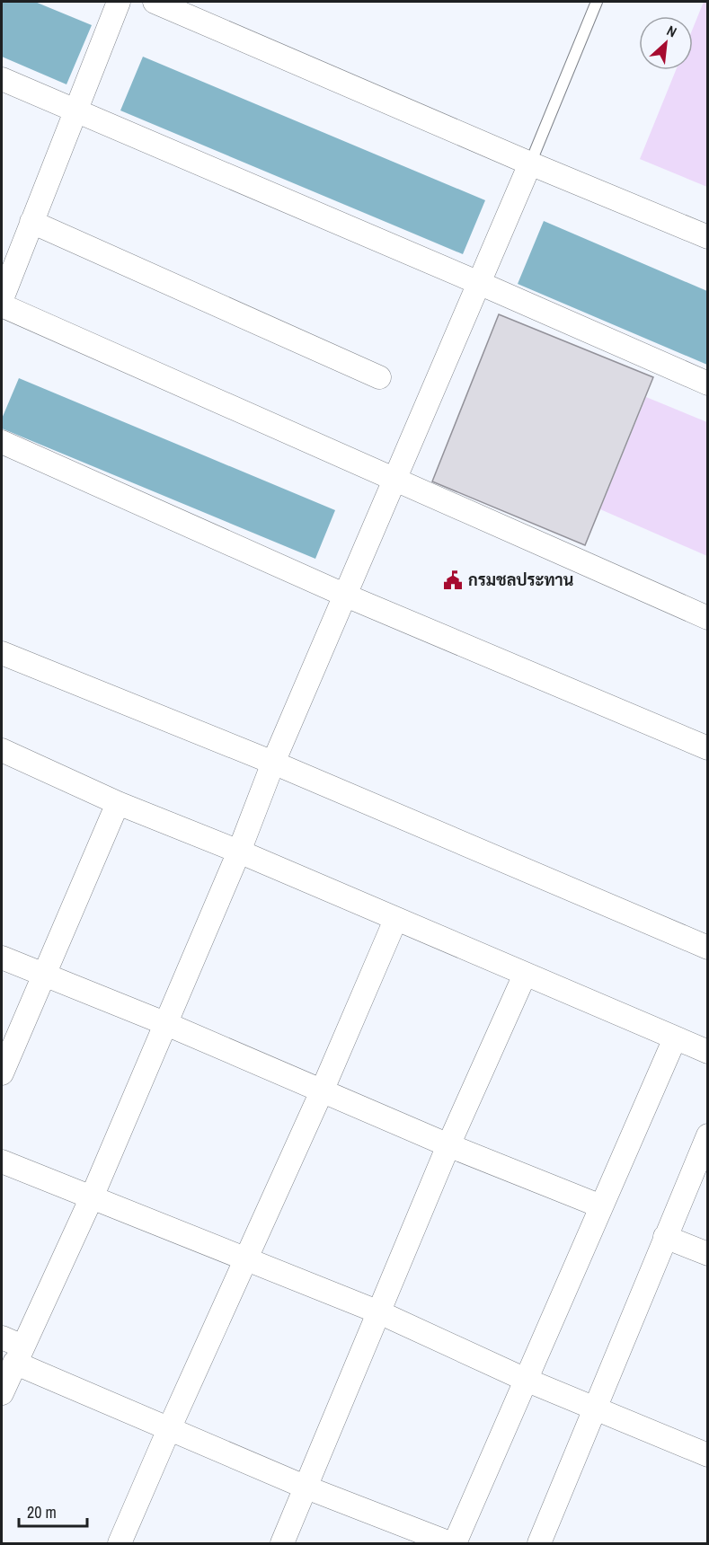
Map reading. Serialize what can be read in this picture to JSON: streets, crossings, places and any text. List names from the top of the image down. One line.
{"places":{"public building":["กรมชลประทาน"]},"scale_bar":"20 m","north":"top right"}
